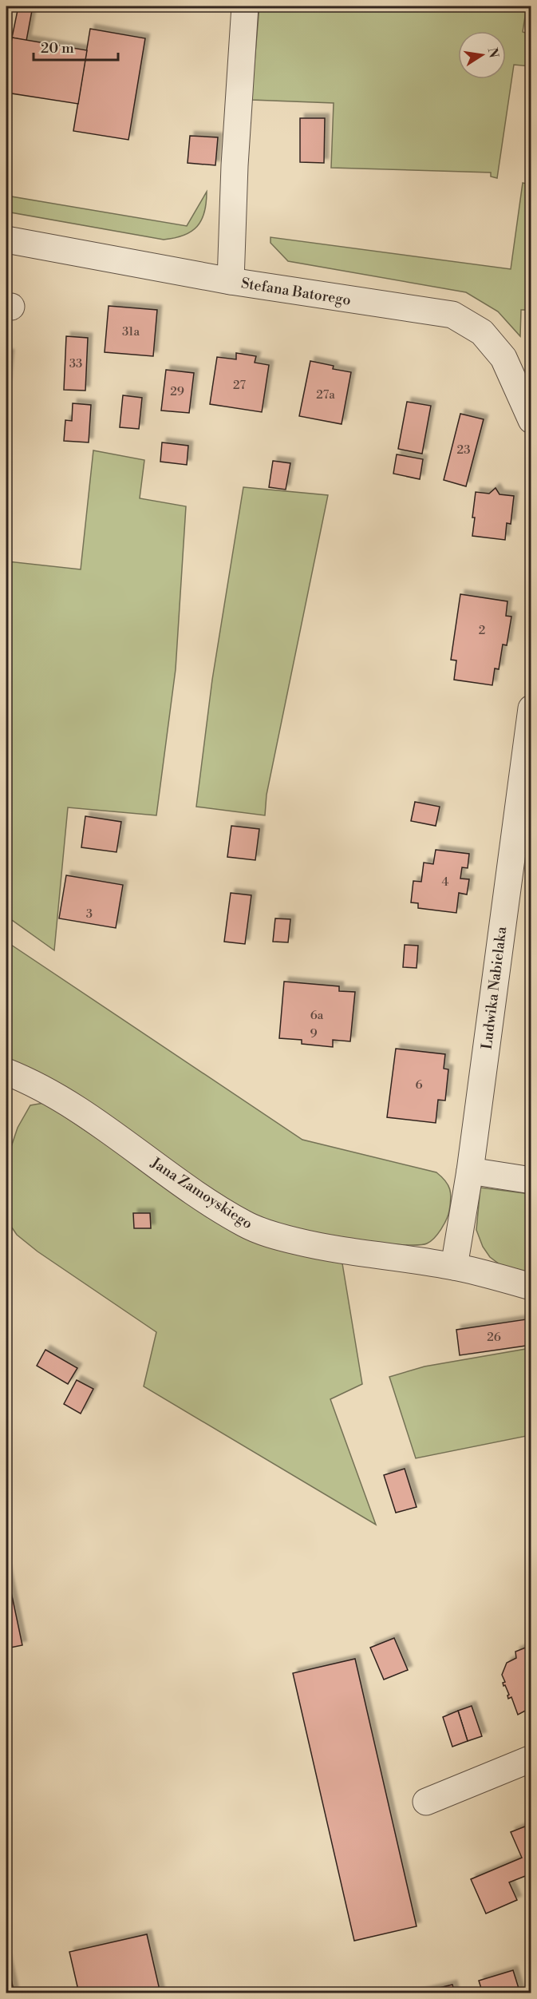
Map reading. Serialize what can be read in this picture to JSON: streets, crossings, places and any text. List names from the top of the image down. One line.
{"streets":{"street":["Stefana Batorego","Ludwika Nabielaka","Jana Zamoyskiego"]},"crossings":[["Ludwika Nabielaka","Jana Zamoyskiego"]],"house_numbers":["31a","33","27","29","27a","23","2","4","3","6a","9","6","26"],"scale_bar":"20 m","north":"right"}
